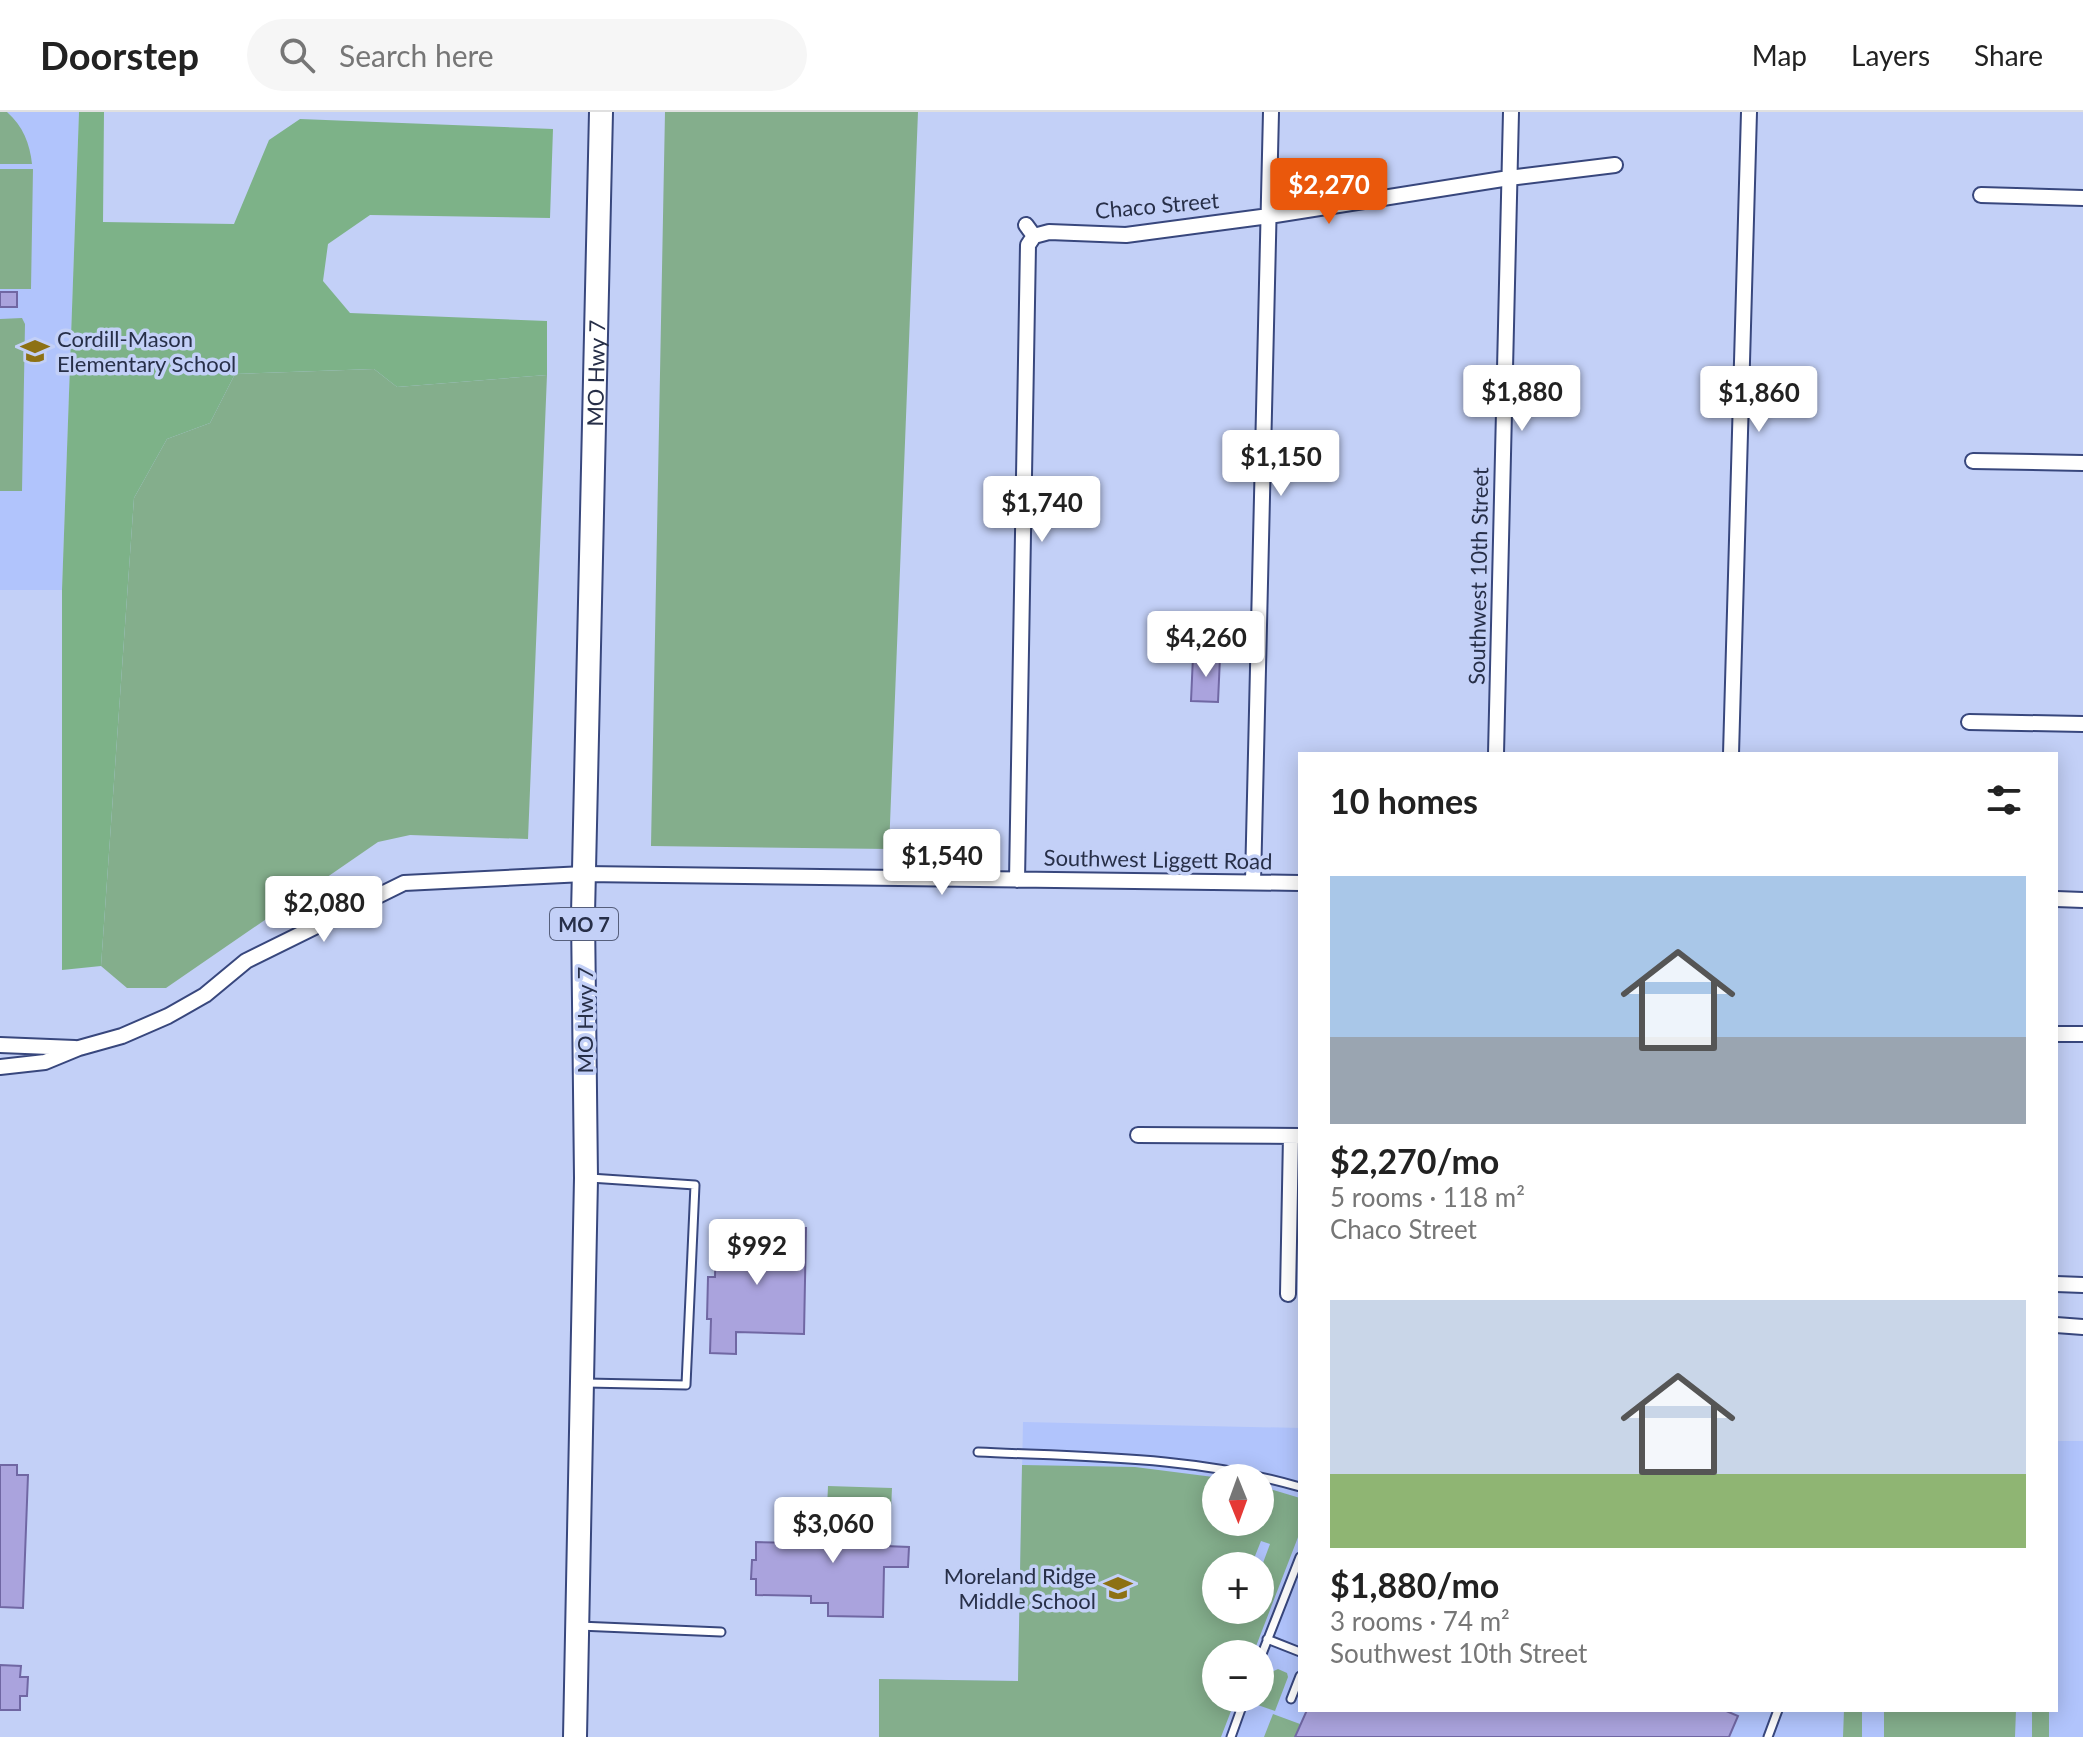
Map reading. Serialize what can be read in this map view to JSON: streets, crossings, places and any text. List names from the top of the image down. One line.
{"streets":{"main road":["MO Hwy 7","MO 7"],"street":["Chaco Street","Southwest 10th Street","Southwest Liggett Road"]},"crossings":[["Chaco Street","Southwest 10th Street"],["Chaco Street","Southwest Liggett Road"],["MO Hwy 7","Southwest Liggett Road"]],"places":{"school or university":["Cordill-Mason Elementary School","Moreland Ridge Middle School"]},"north":"bottom","page":{"header":"Doorstep","search":"Search here","nav":["Map","Layers","Share"],"price":["$2,270","$1,880","$1,860","$1,150","$1,740","$4,260","$1,540","$2,080","$992","$3,060"],"heading":"10 homes","list":[{"name":"$2,270/mo","note":"5 rooms · 118 m² · Chaco Street"},{"name":"$1,880/mo","note":"3 rooms · 74 m² · Southwest 10th Street"}],"map_buttons":["+","−"]}}
